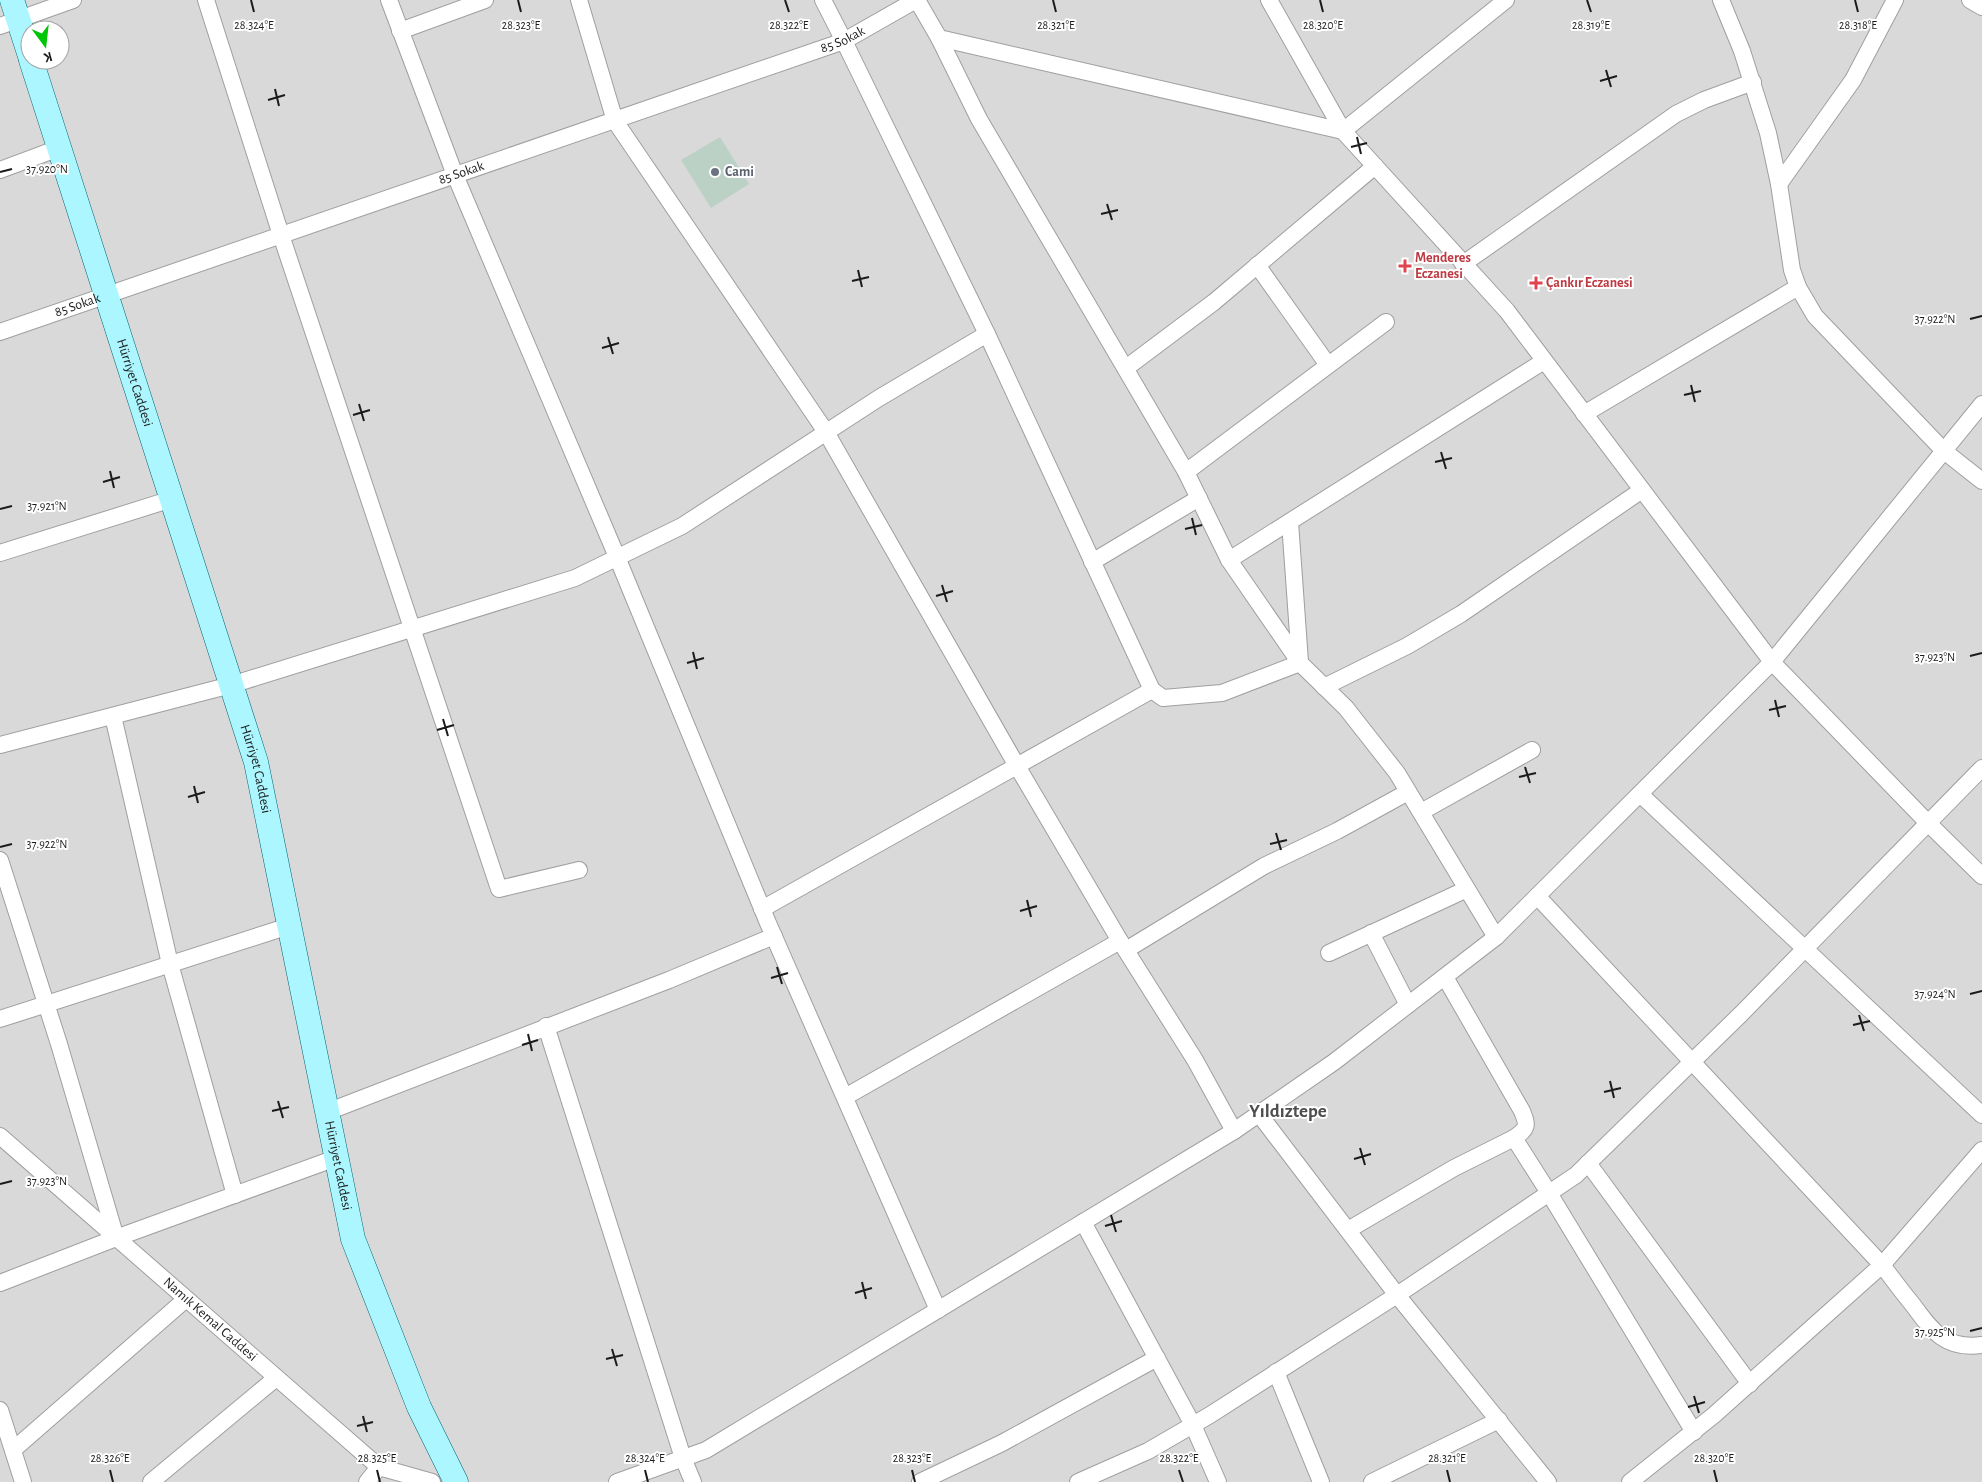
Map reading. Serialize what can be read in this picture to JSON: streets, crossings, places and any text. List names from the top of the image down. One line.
{"streets":{"street":["85 Sokak","Hürriyet Caddesi","Namık Kemal Caddesi"]},"crossings":[["85 Sokak","Hürriyet Caddesi"]],"districts":["Yıldıztepe"],"places":{"other":["Cami"],"health":["Menderes Eczanesi","Çankır Eczanesi"]},"north":"bottom","coordinates":["28.324°E","28.323°E","28.322°E","28.321°E","28.320°E","28.319°E","28.318°E","37.920°N","37.922°N","37.921°N","37.923°N","37.924°N","37.925°N","28.326°E","28.325°E"]}
